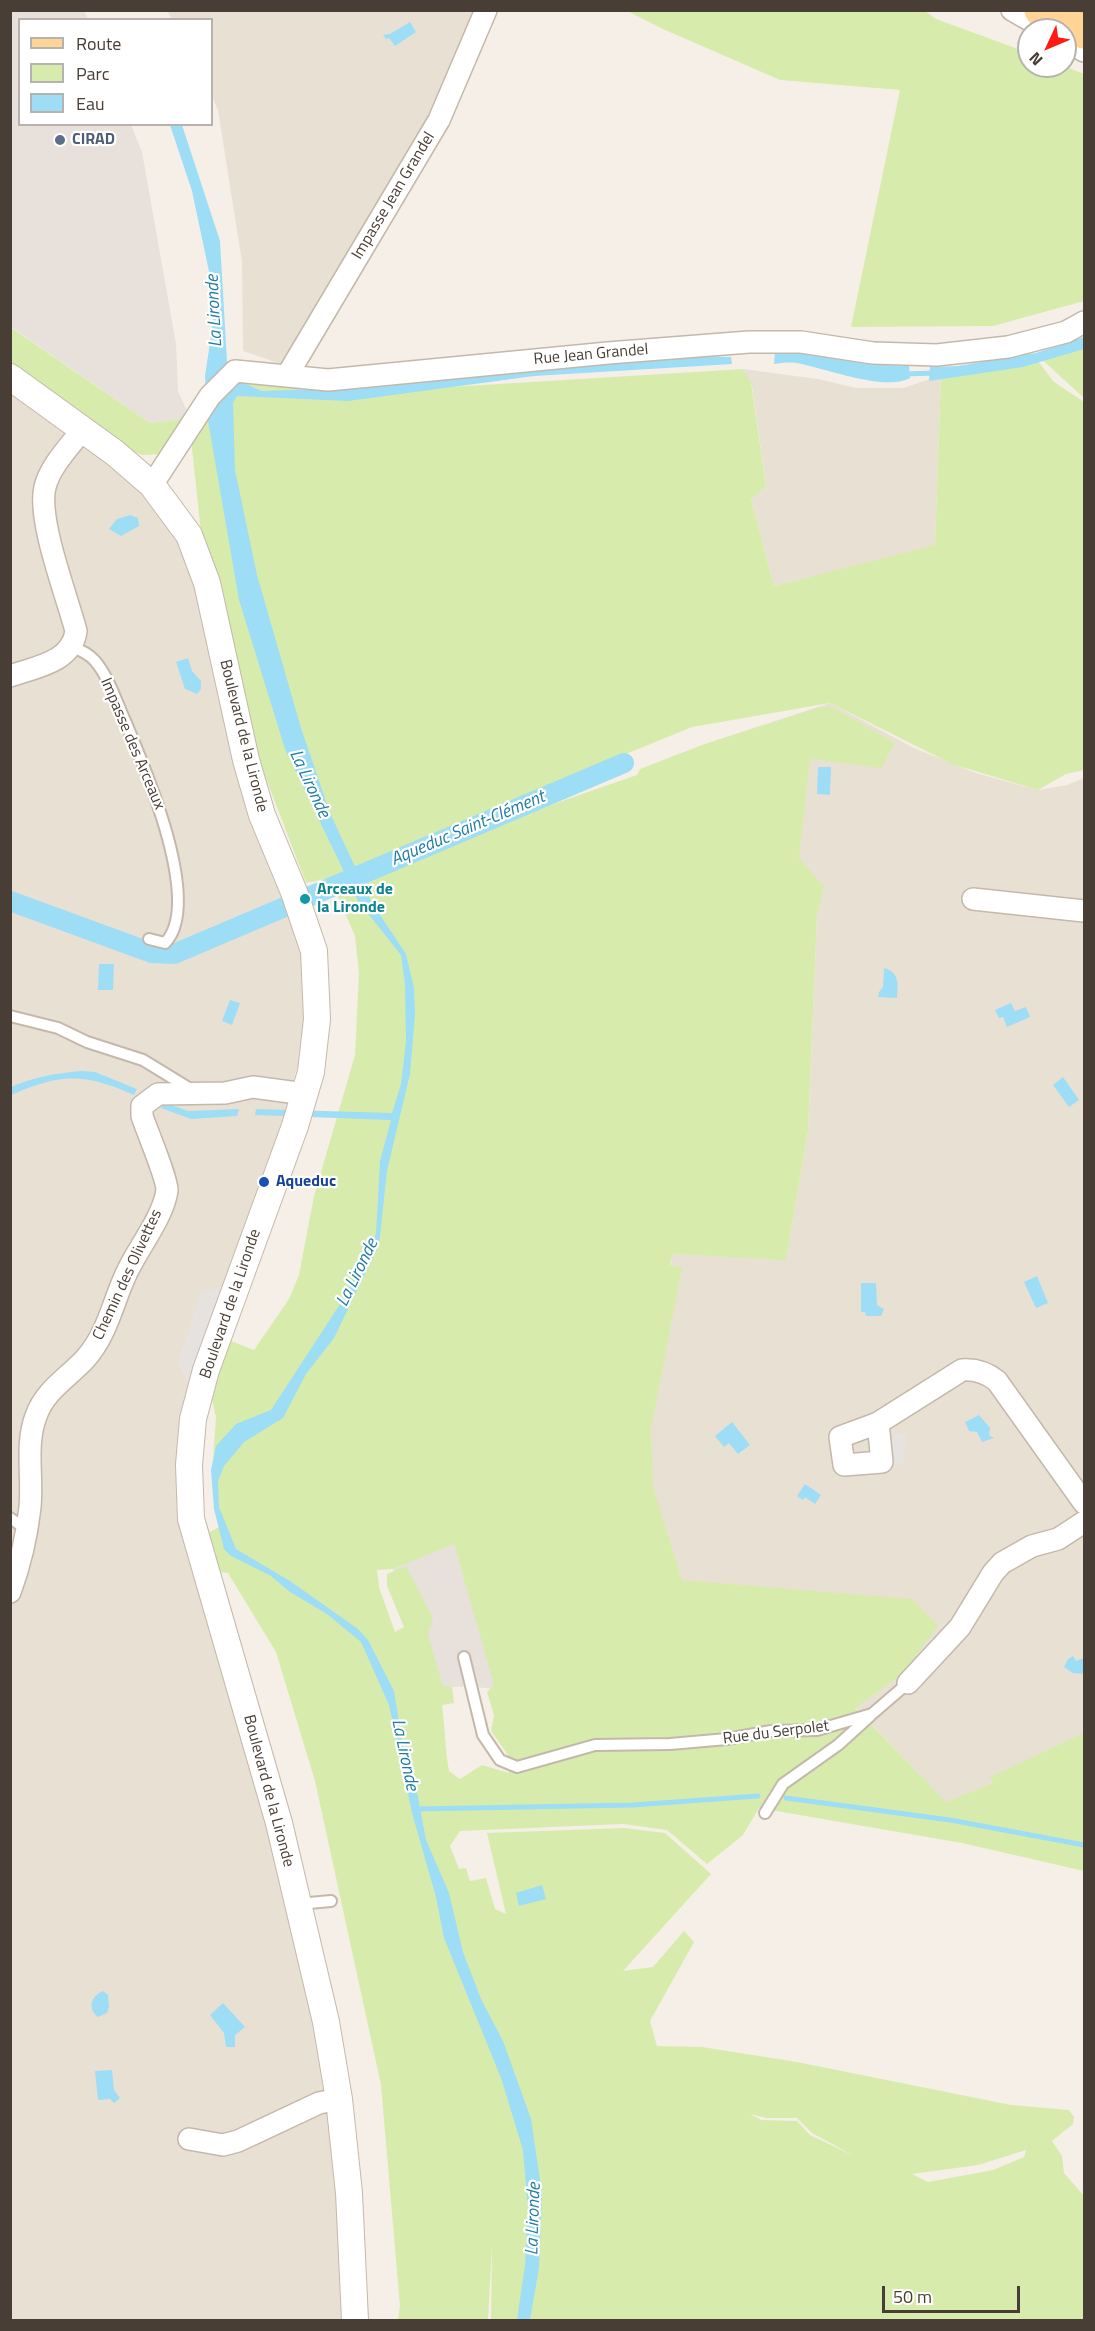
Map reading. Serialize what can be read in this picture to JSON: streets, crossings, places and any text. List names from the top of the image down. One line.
{"streets":{"street":["Impasse Jean Grandel","Rue Jean Grandel","Boulevard de la Lironde","Chemin des Olivettes","Rue du Serpolet"],"lane":["Impasse des Arceaux"]},"crossings":[["Impasse Jean Grandel","Rue Jean Grandel"],["Rue Jean Grandel","Boulevard de la Lironde"],["Boulevard de la Lironde","Chemin des Olivettes"]],"water":["La Lironde","Aqueduc Saint-Clément"],"places":["CIRAD","Arceaux de la Lironde","Aqueduc"],"legend":["Route","Parc","Eau"],"scale_bar":"50 m","north":"bottom left"}
